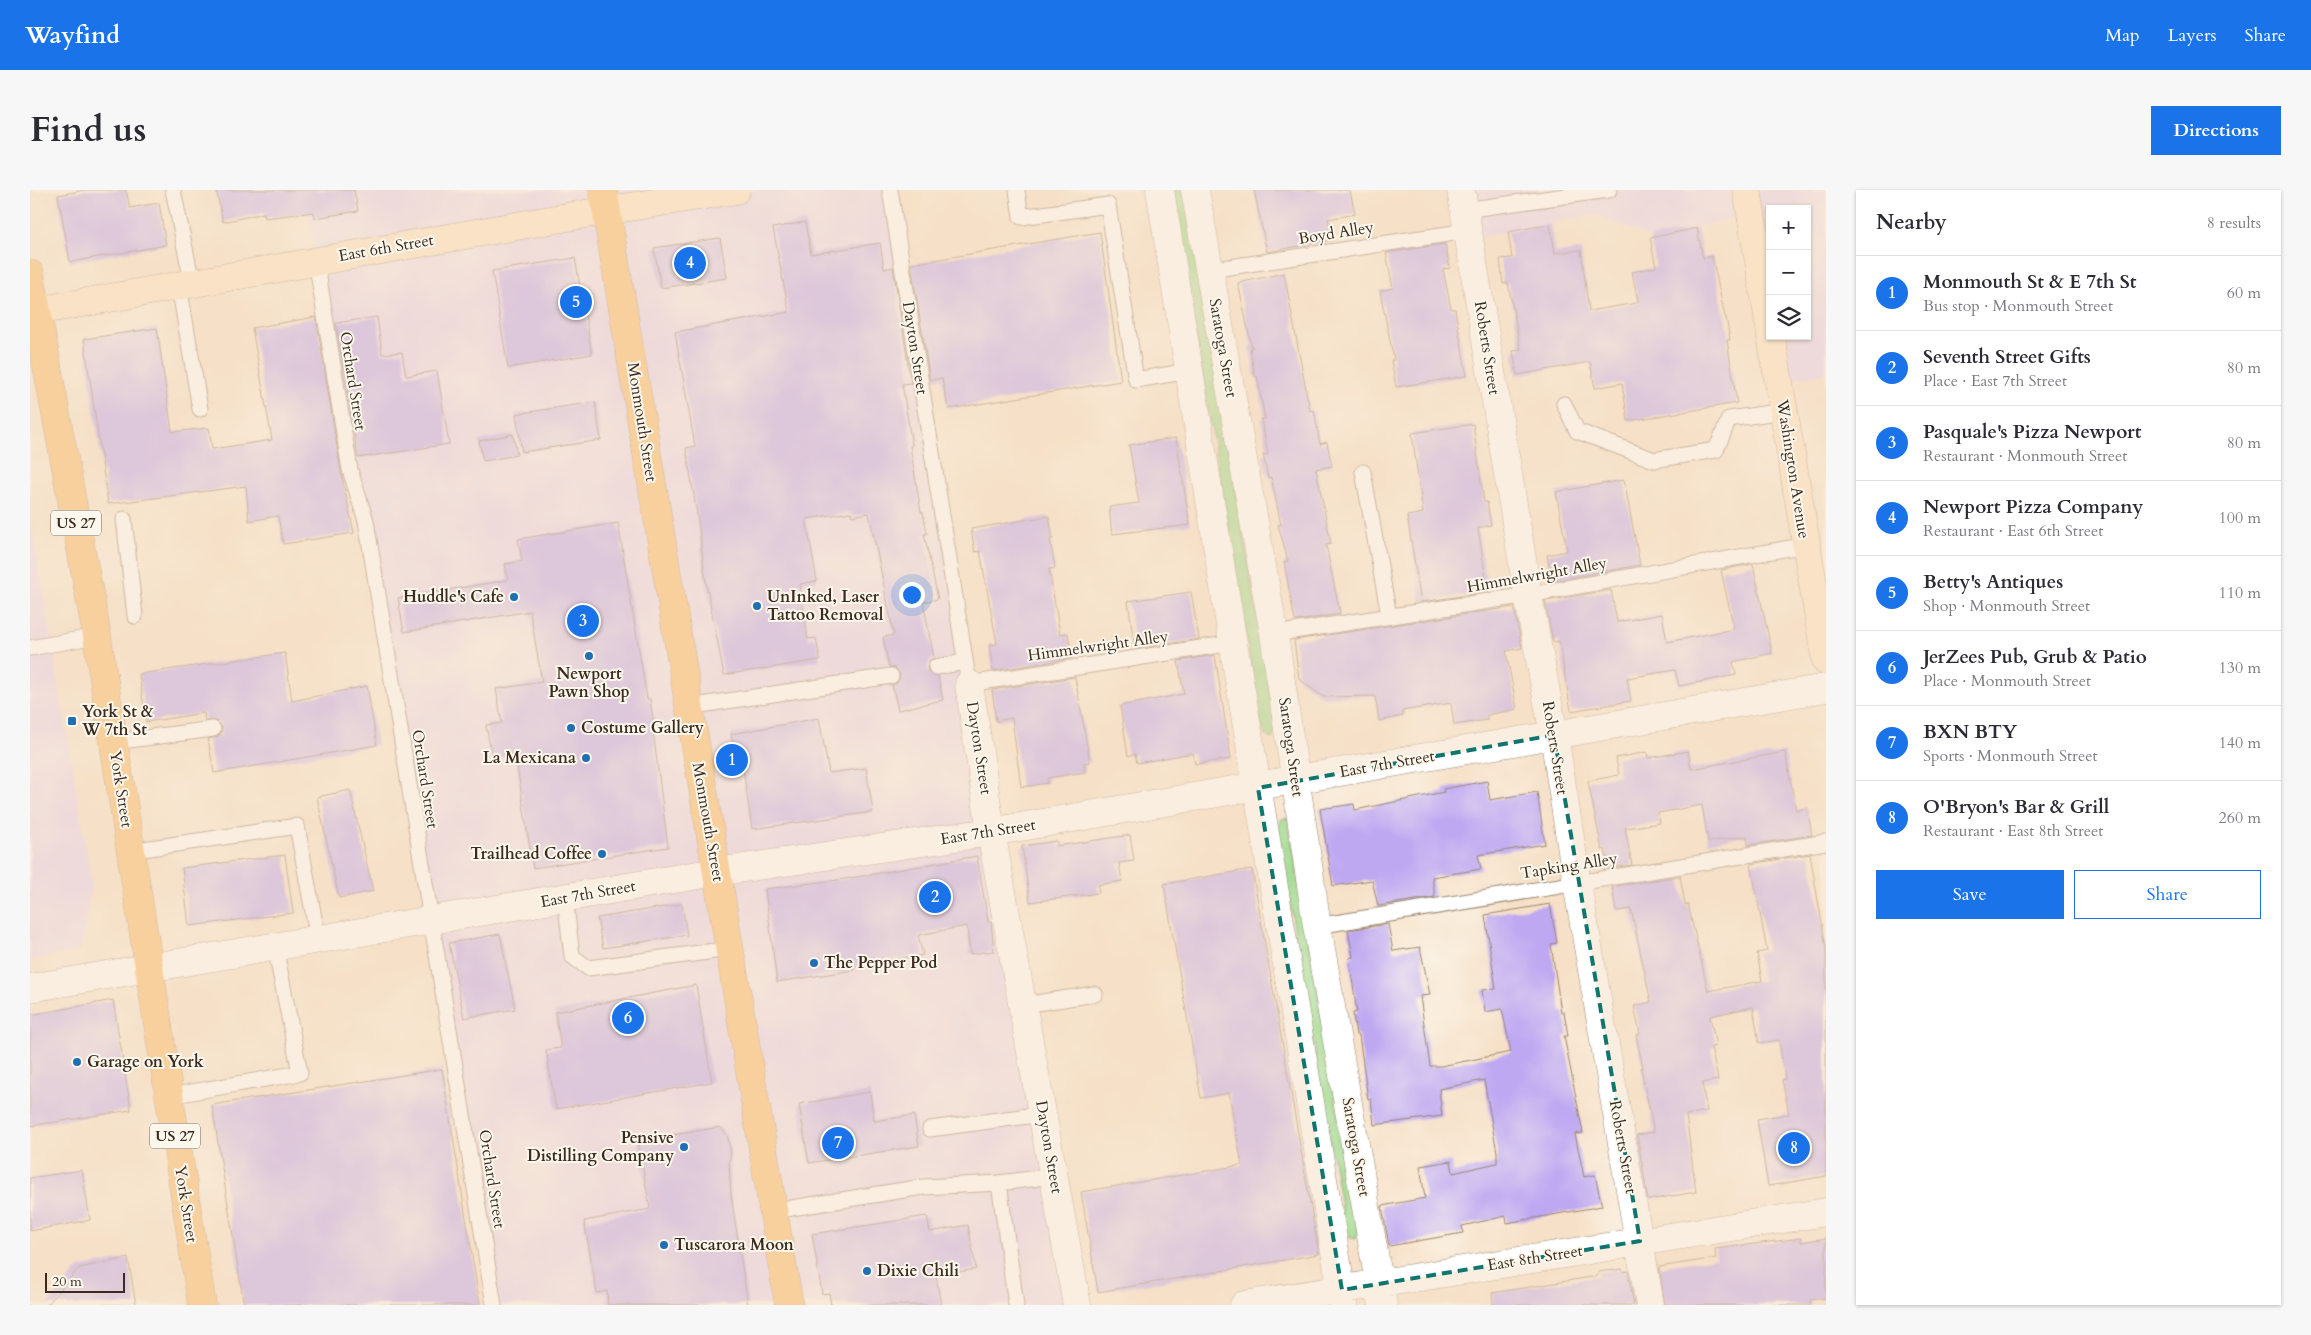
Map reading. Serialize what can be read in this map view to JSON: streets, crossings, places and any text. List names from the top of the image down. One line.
{"streets":{"main road":["Monmouth Street","US 27","York Street"],"street":["East 6th Street","Dayton Street","Saratoga Street","Roberts Street","Washington Avenue","East 7th Street","East 8th Street"],"lane":["Boyd Alley","Orchard Street","Himmelwright Alley","Tapking Alley"]},"crossings":[["Boyd Alley","Saratoga Street"],["Boyd Alley","Roberts Street"],["East 6th Street","Orchard Street"],["East 6th Street","Monmouth Street"],["East 6th Street","York Street"],["Dayton Street","Himmelwright Alley"],["Dayton Street","East 7th Street"],["Saratoga Street","Himmelwright Alley"],["Saratoga Street","East 7th Street"],["Saratoga Street","Tapking Alley"],["Saratoga Street","East 8th Street"],["Roberts Street","Himmelwright Alley"],["Roberts Street","East 7th Street"],["Roberts Street","Tapking Alley"],["Roberts Street","East 8th Street"],["Orchard Street","East 7th Street"],["Monmouth Street","East 7th Street"],["Washington Avenue","Himmelwright Alley"],["East 7th Street","York Street"]],"places":{"other":["Huddle's Cafe","UnInked, Laser Tattoo Removal","Newport Pawn Shop","Costume Gallery","La Mexicana","Trailhead Coffee","The Pepper Pod","Garage on York","Pensive Distilling Company","Tuscarora Moon","Dixie Chili"],"transit":["York St & W 7th St"]},"scale_bar":"20 m","page":{"header":"Wayfind","nav":["Map","Layers","Share"],"title":"Find us","buttons":["Directions",["Save","Share"]],"heading":["Nearby","8 results"],"map_buttons":["+","−"],"pins":["4","5","3","1","2","6","7","8"],"list":[{"mark":"1","name":"Monmouth St & E 7th St","note":"Bus stop · Monmouth Street","value":"60 m"},{"mark":"2","name":"Seventh Street Gifts","note":"Place · East 7th Street","value":"80 m"},{"mark":"3","name":"Pasquale's Pizza Newport","note":"Restaurant · Monmouth Street","value":"80 m"},{"mark":"4","name":"Newport Pizza Company","note":"Restaurant · East 6th Street","value":"100 m"},{"mark":"5","name":"Betty's Antiques","note":"Shop · Monmouth Street","value":"110 m"},{"mark":"6","name":"JerZees Pub, Grub & Patio","note":"Place · Monmouth Street","value":"130 m"},{"mark":"7","name":"BXN BTY","note":"Sports · Monmouth Street","value":"140 m"},{"mark":"8","name":"O'Bryon's Bar & Grill","note":"Restaurant · East 8th Street","value":"260 m"}],"scale":"20 m"}}
